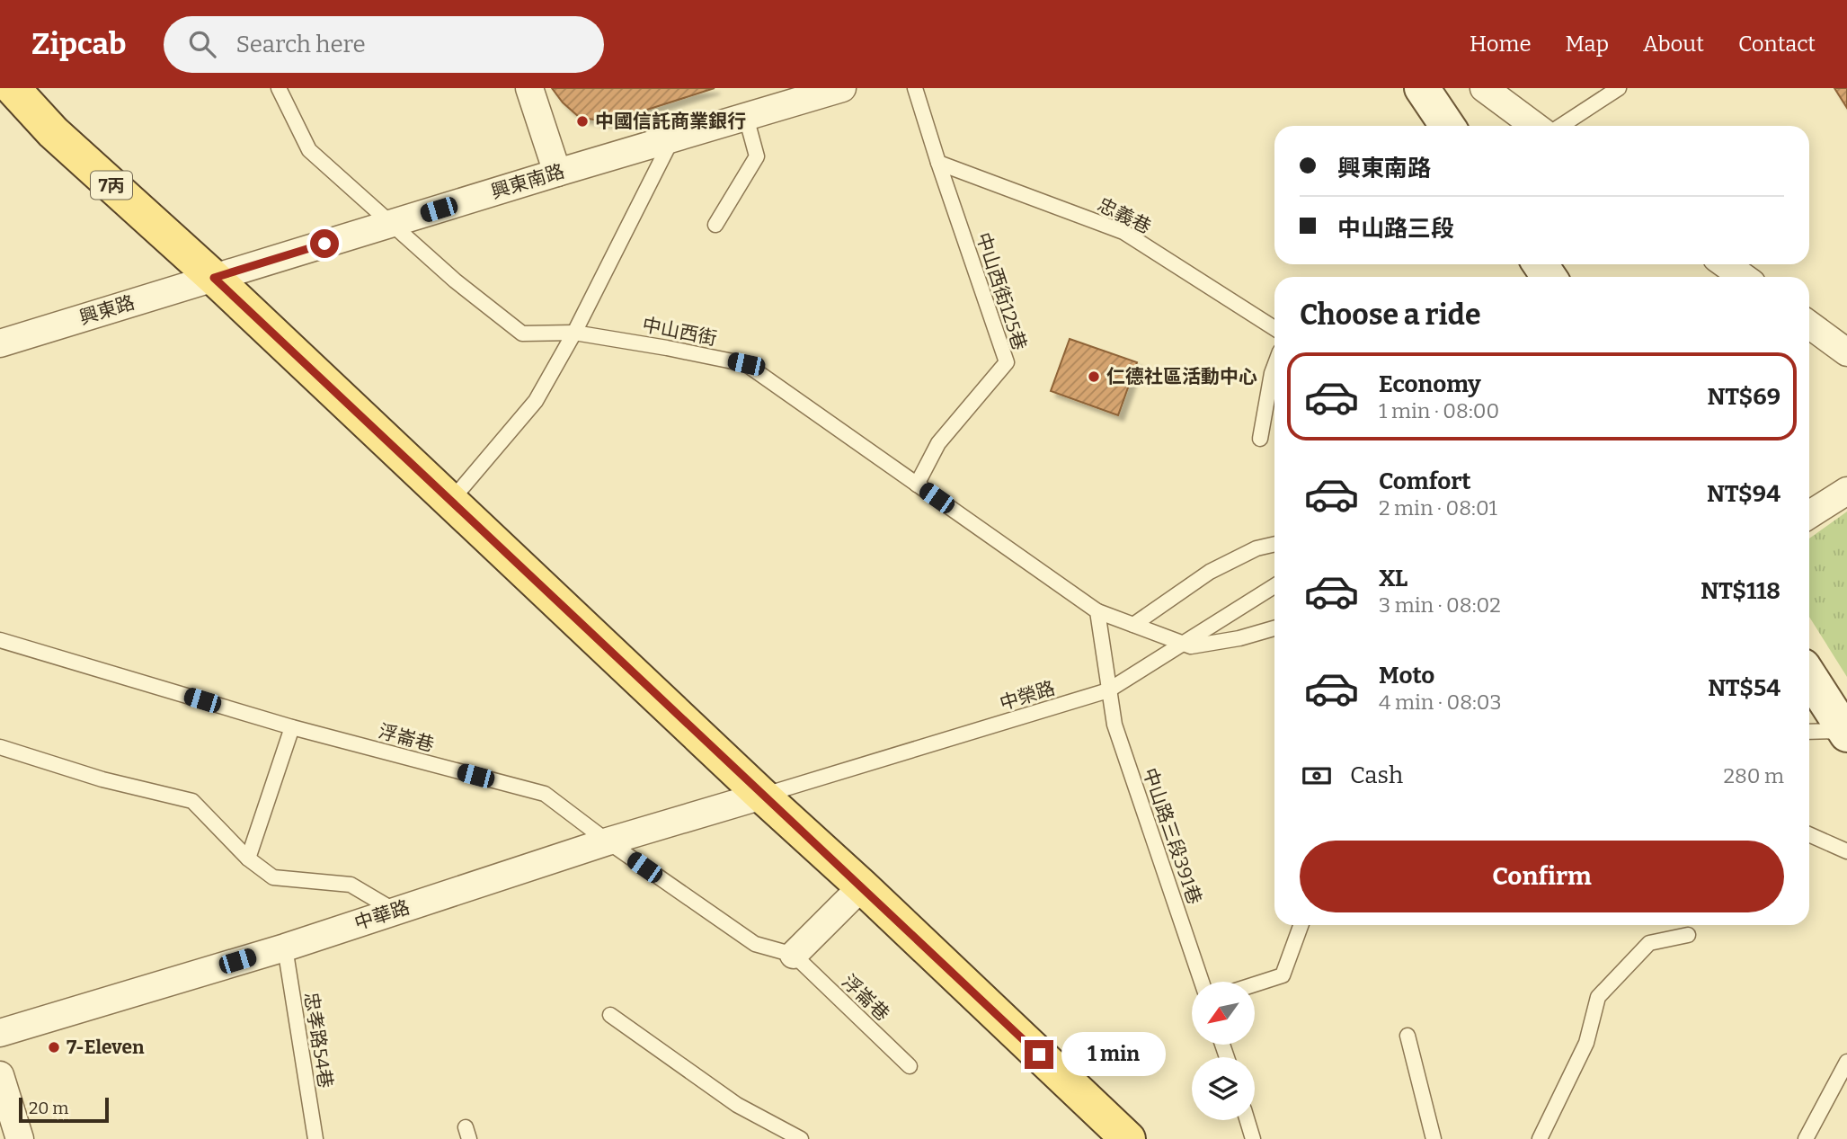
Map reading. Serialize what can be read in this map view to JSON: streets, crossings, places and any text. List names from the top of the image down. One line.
{"streets":{"main road":["7丙"],"street":["興東南路","興東路","中華路"],"lane":["忠義巷","中山西街125巷","中山西街","中榮路","浮崙巷","中山路三段391巷","忠孝路54巷"]},"crossings":[["興東南路","7丙"],["興東南路","興東路"],["興東南路","中山西街"],["7丙","興東路"],["7丙","中榮路"],["7丙","中華路"],["忠義巷","中山西街125巷"],["中山西街125巷","中山西街"],["中山西街","中榮路"],["中榮路","中山路三段391巷"],["中榮路","中華路"],["浮崙巷","中華路"],["中華路","忠孝路54巷"]],"places":["中國信託商業銀行","仁德社區活動中心","7-Eleven"],"scale_bar":"20 m","north":"bottom left","page":{"header":"Zipcab","search":"Search here","nav":["Home","Map","About","Contact"],"banner":["興東南路","中山路三段"],"heading":"Choose a ride","list":[{"name":"Economy","note":"1 min · 08:00","value":"NT$69"},{"name":"Comfort","note":"2 min · 08:01","value":"NT$94"},{"name":"XL","note":"3 min · 08:02","value":"NT$118"},{"name":"Moto","note":"4 min · 08:03","value":"NT$54"}],"pay":["Cash","280 m"],"buttons":"Confirm","bubble":"1 min","scale":"20 m"}}
